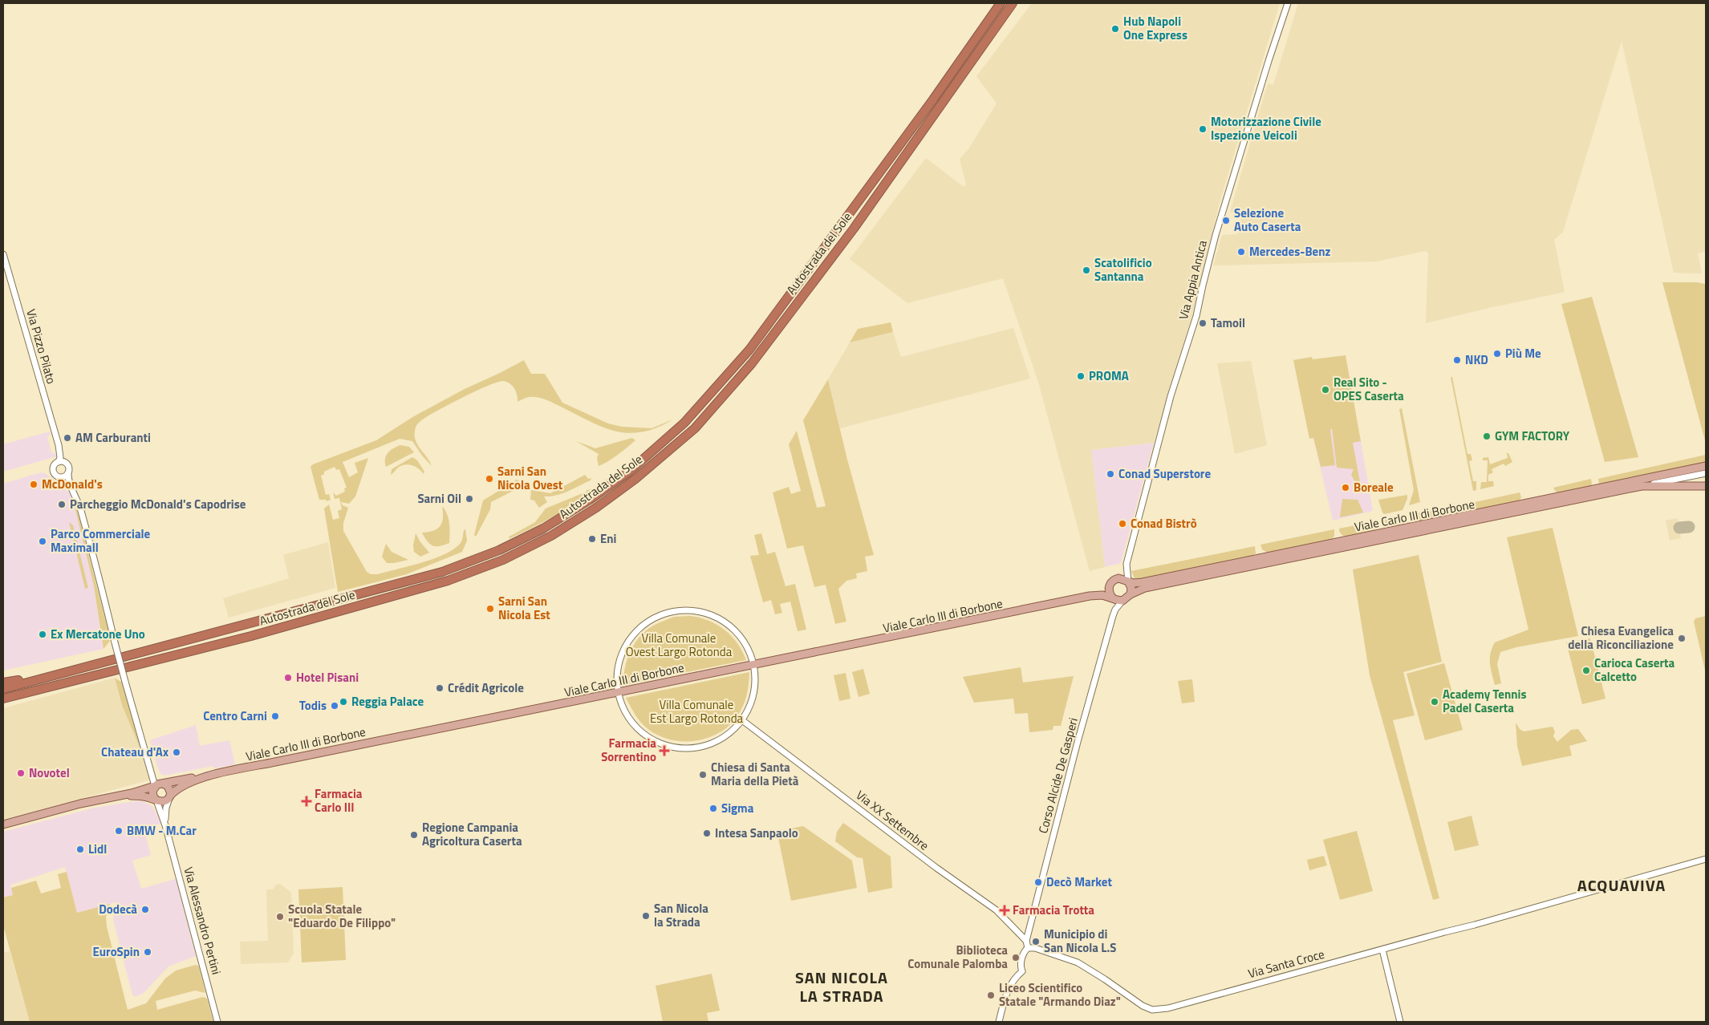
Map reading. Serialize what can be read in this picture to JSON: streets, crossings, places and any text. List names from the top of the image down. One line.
{"streets":{"highway":["Autostrada del Sole"],"main road":["Viale Carlo III di Borbone"],"street":["Via Appia Antica","Via Pizzo Pilato","Corso Alcide De Gasperi","Via XX Settembre","Via Alessandro Pertini","Via Santa Croce"]},"crossings":[["Via Appia Antica","Viale Carlo III di Borbone"],["Via Appia Antica","Corso Alcide De Gasperi"],["Viale Carlo III di Borbone","Corso Alcide De Gasperi"],["Viale Carlo III di Borbone","Via Alessandro Pertini"],["Corso Alcide De Gasperi","Via XX Settembre"]],"districts":["ACQUAVIVA","SAN NICOLA LA STRADA"],"parks":["Villa Comunale Ovest Largo Rotonda","Villa Comunale Est Largo Rotonda"],"places":{"other":["Hub Napoli One Express","Motorizzazione Civile Ispezione Veicoli","Selezione Auto Caserta","Mercedes-Benz","Scatolificio Santanna","Tamoil","Più Me","NKD","PROMA","Real Sito - OPES Caserta","GYM FACTORY","AM Carburanti","Conad Superstore","Sarni San Nicola Ovest","McDonald's","Boreale","Sarni Oil","Parcheggio McDonald's Capodrise","Conad Bistrò","Eni","Parco Commerciale Maximall","Sarni San Nicola Est","Ex Mercatone Uno","Chiesa Evangelica della Riconciliazione","Carioca Caserta Calcetto","Hotel Pisani","Crédit Agricole","Reggia Palace","Academy Tennis Padel Caserta","Todis","Centro Carni","Chateau d'Ax","Novotel","Chiesa di Santa Maria della Pietà","Sigma","BMW - M.Car","Intesa Sanpaolo","Regione Campania Agricoltura Caserta","Lidl","Decò Market","Dodecà","San Nicola la Strada","Scuola Statale \"Eduardo De Filippo\"","Municipio di San Nicola L.S","EuroSpin","Biblioteca Comunale Palomba","Liceo Scientifico Statale \"Armando Diaz\""],"health":["Farmacia Sorrentino","Farmacia Carlo III","Farmacia Trotta"]}}
